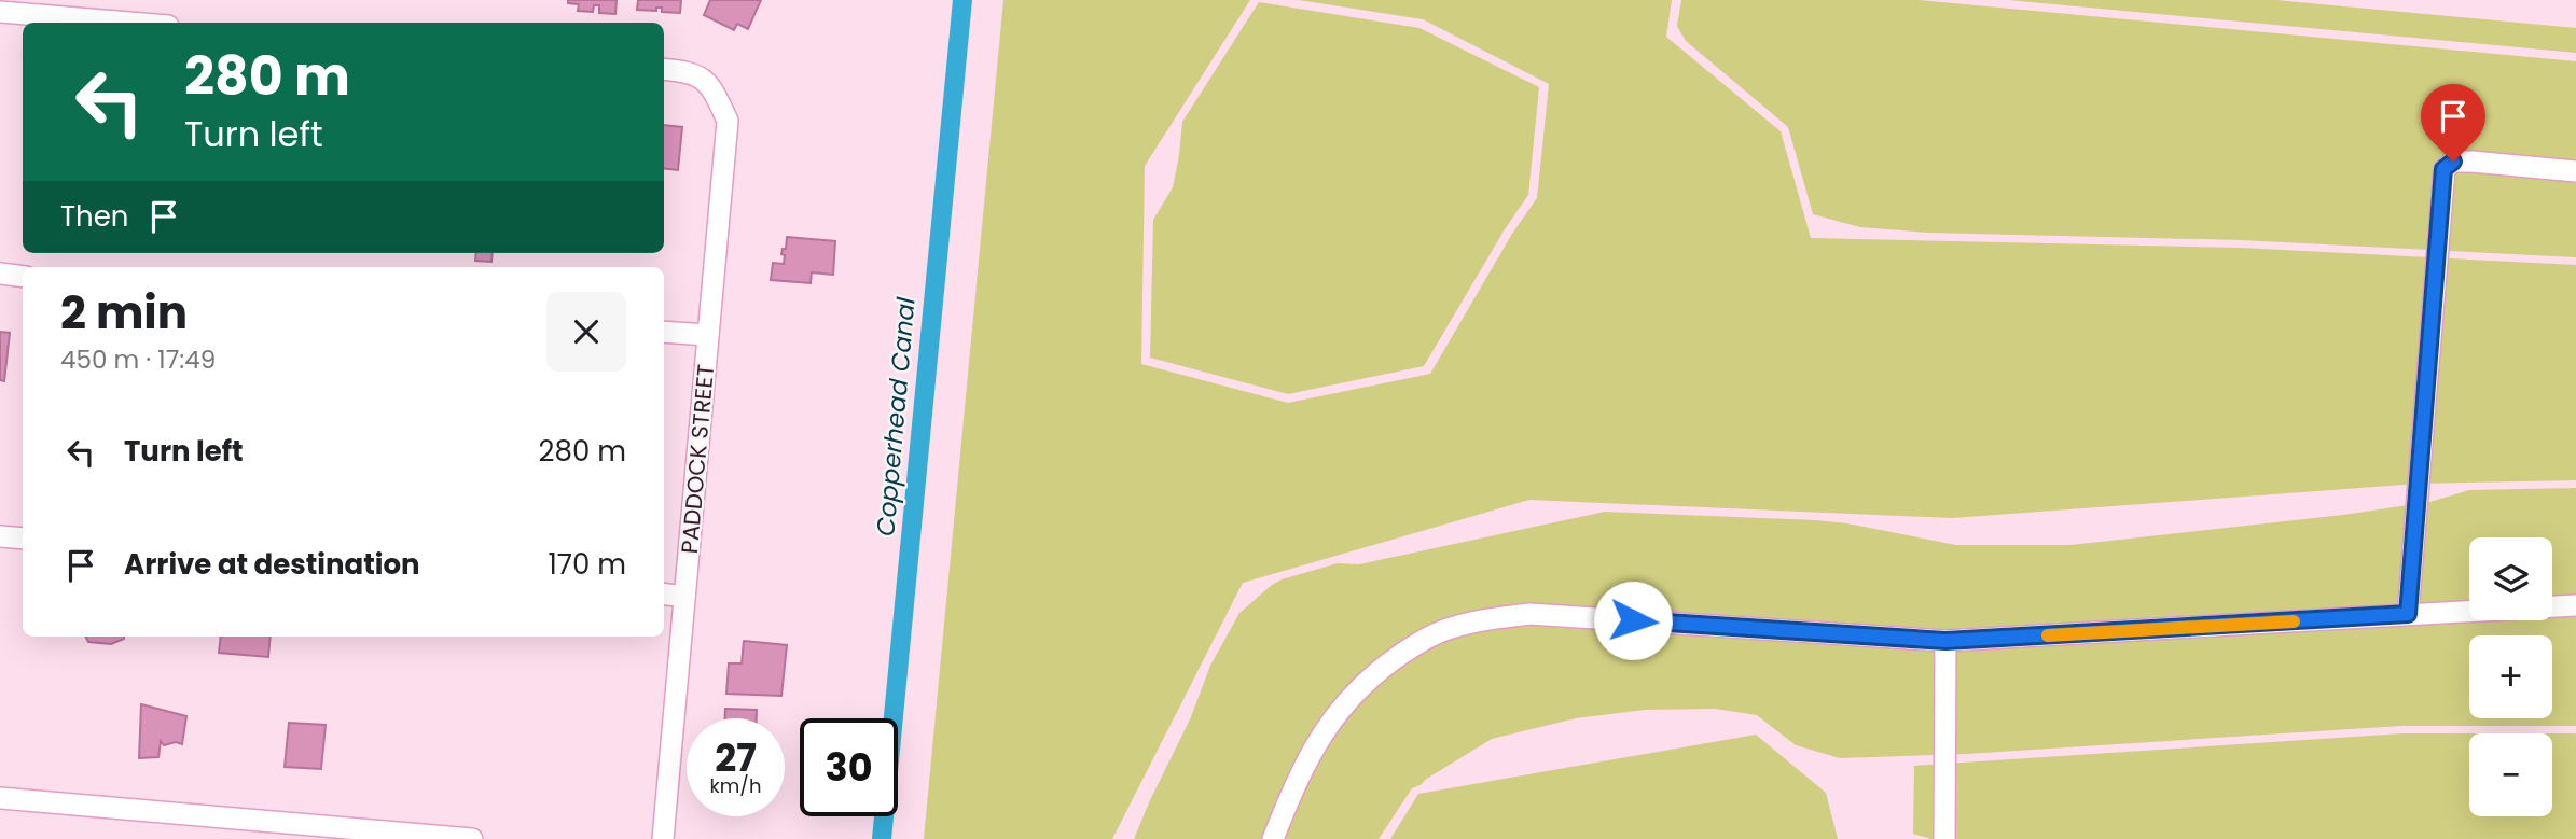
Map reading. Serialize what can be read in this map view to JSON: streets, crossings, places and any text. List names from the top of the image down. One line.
{"streets":{"street":["PADDOCK STREET"]},"water":["Copperhead Canal"],"page":{"turn":["280 m","Turn left"],"then":"Then","heading":["2 min","450 m · 17:49"],"list":[{"name":"Turn left","value":"280 m"},{"name":"Arrive at destination","value":"170 m"}],"map_buttons":["+","−"],"speed":"27 km/h","limit":"30"}}
